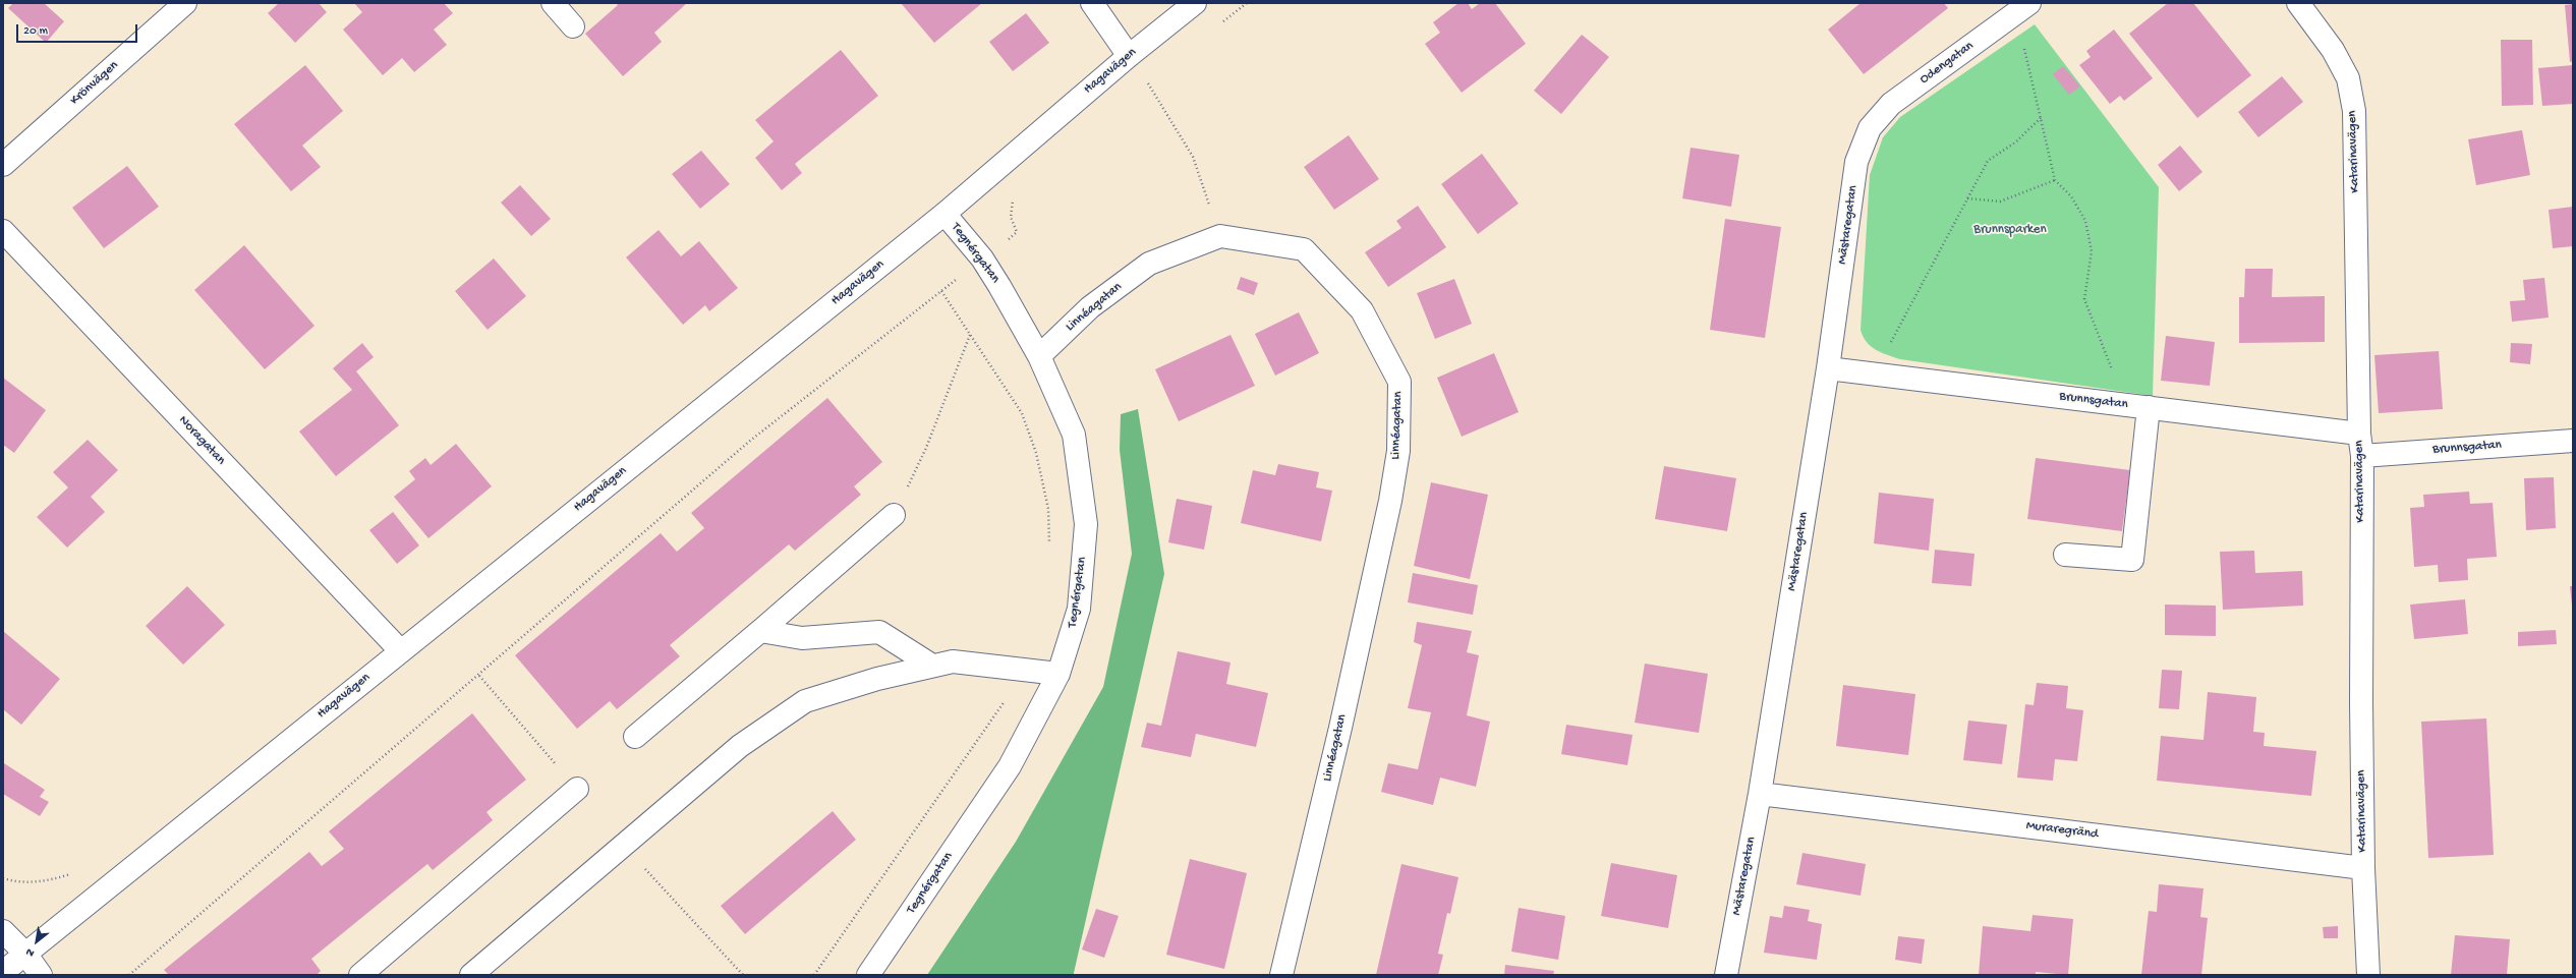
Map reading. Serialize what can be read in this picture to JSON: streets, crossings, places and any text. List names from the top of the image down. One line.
{"streets":{"street":["Odengatan","Hagavägen","Krönvägen","Katarinavägen","Mästaregatan","Tegnérgatan","Linnéagatan","Brunnsgatan","Noragatan","Muraregränd"]},"crossings":[["Odengatan","Mästaregatan"],["Hagavägen","Tegnérgatan"],["Hagavägen","Noragatan"],["Katarinavägen","Brunnsgatan"],["Katarinavägen","Muraregränd"],["Mästaregatan","Brunnsgatan"],["Mästaregatan","Muraregränd"],["Tegnérgatan","Linnéagatan"]],"parks":["Brunnsparken"],"scale_bar":"20 m","north":"bottom left"}
